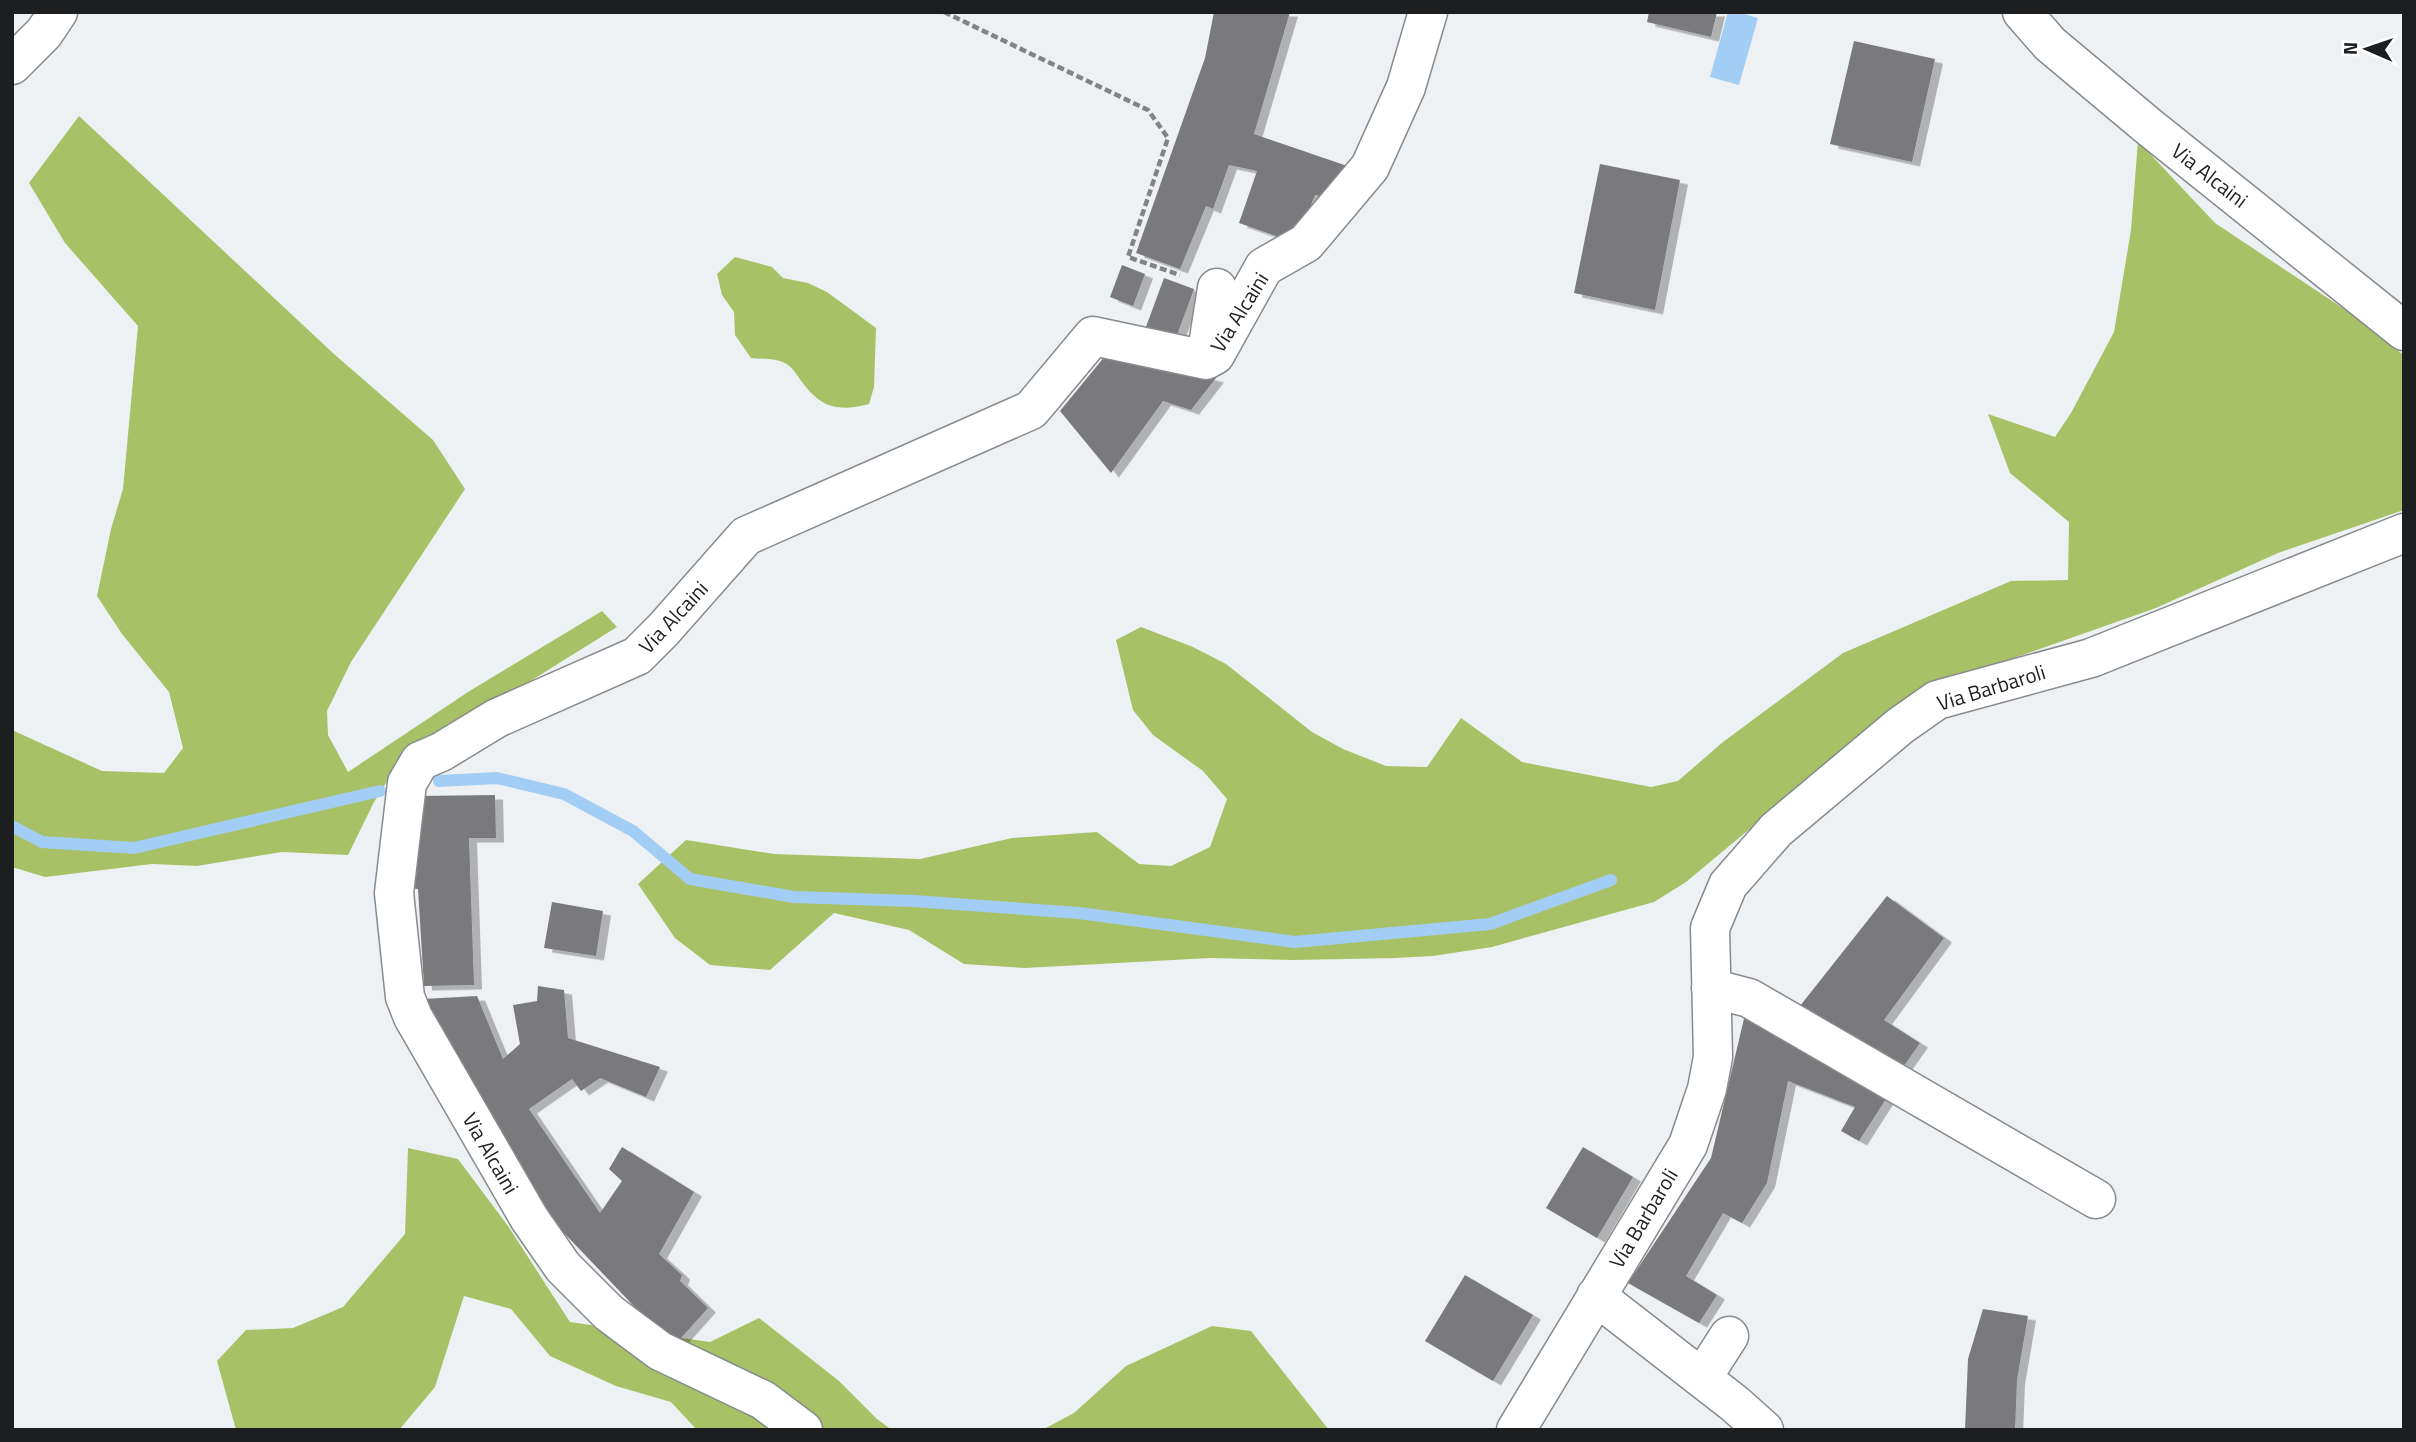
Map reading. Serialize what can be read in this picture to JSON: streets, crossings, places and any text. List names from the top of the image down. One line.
{"streets":{"street":["Via Alcaini","Via Barbaroli"]},"north":"left"}
